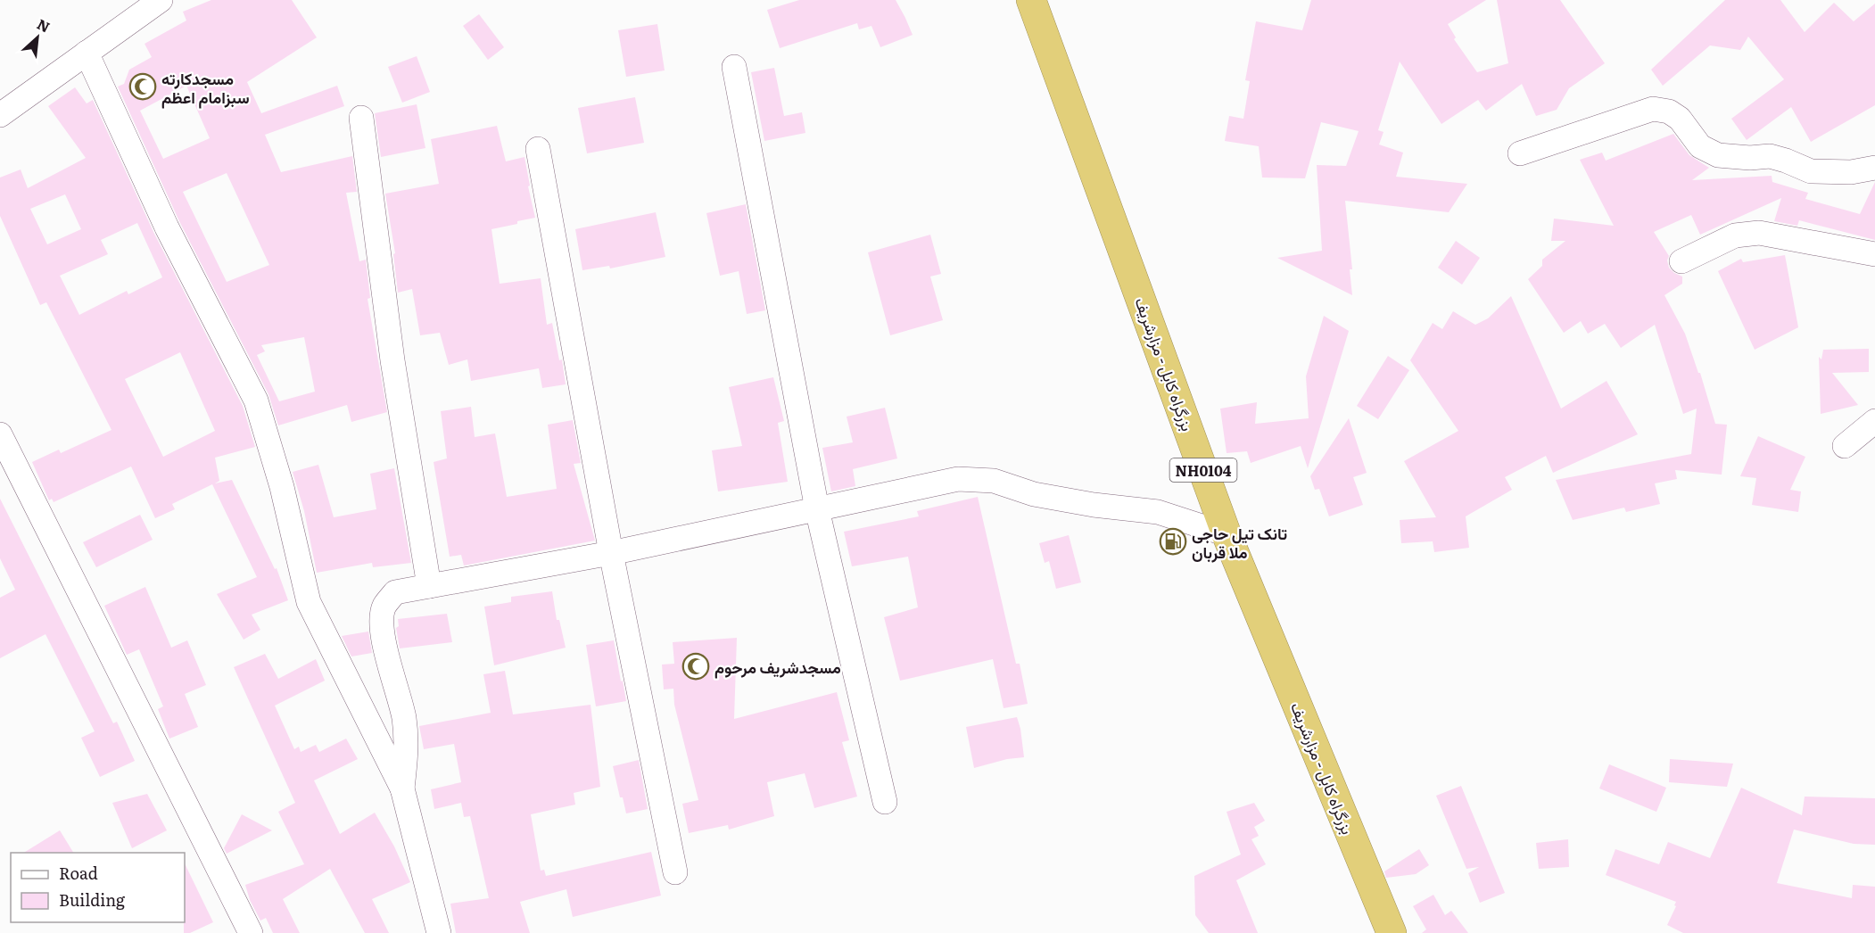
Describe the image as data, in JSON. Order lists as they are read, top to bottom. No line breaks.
{"streets":{"highway":["بزرگراه کابل - مزارشریف","NH0104"]},"places":{"mosque":["مسجدکارته سبزامام اعظم","مسجدشریف مرحوم"],"fuel station":["تانک تیل حاجی ملا قربان"]},"legend":["Road","Building"],"north":"top right"}
